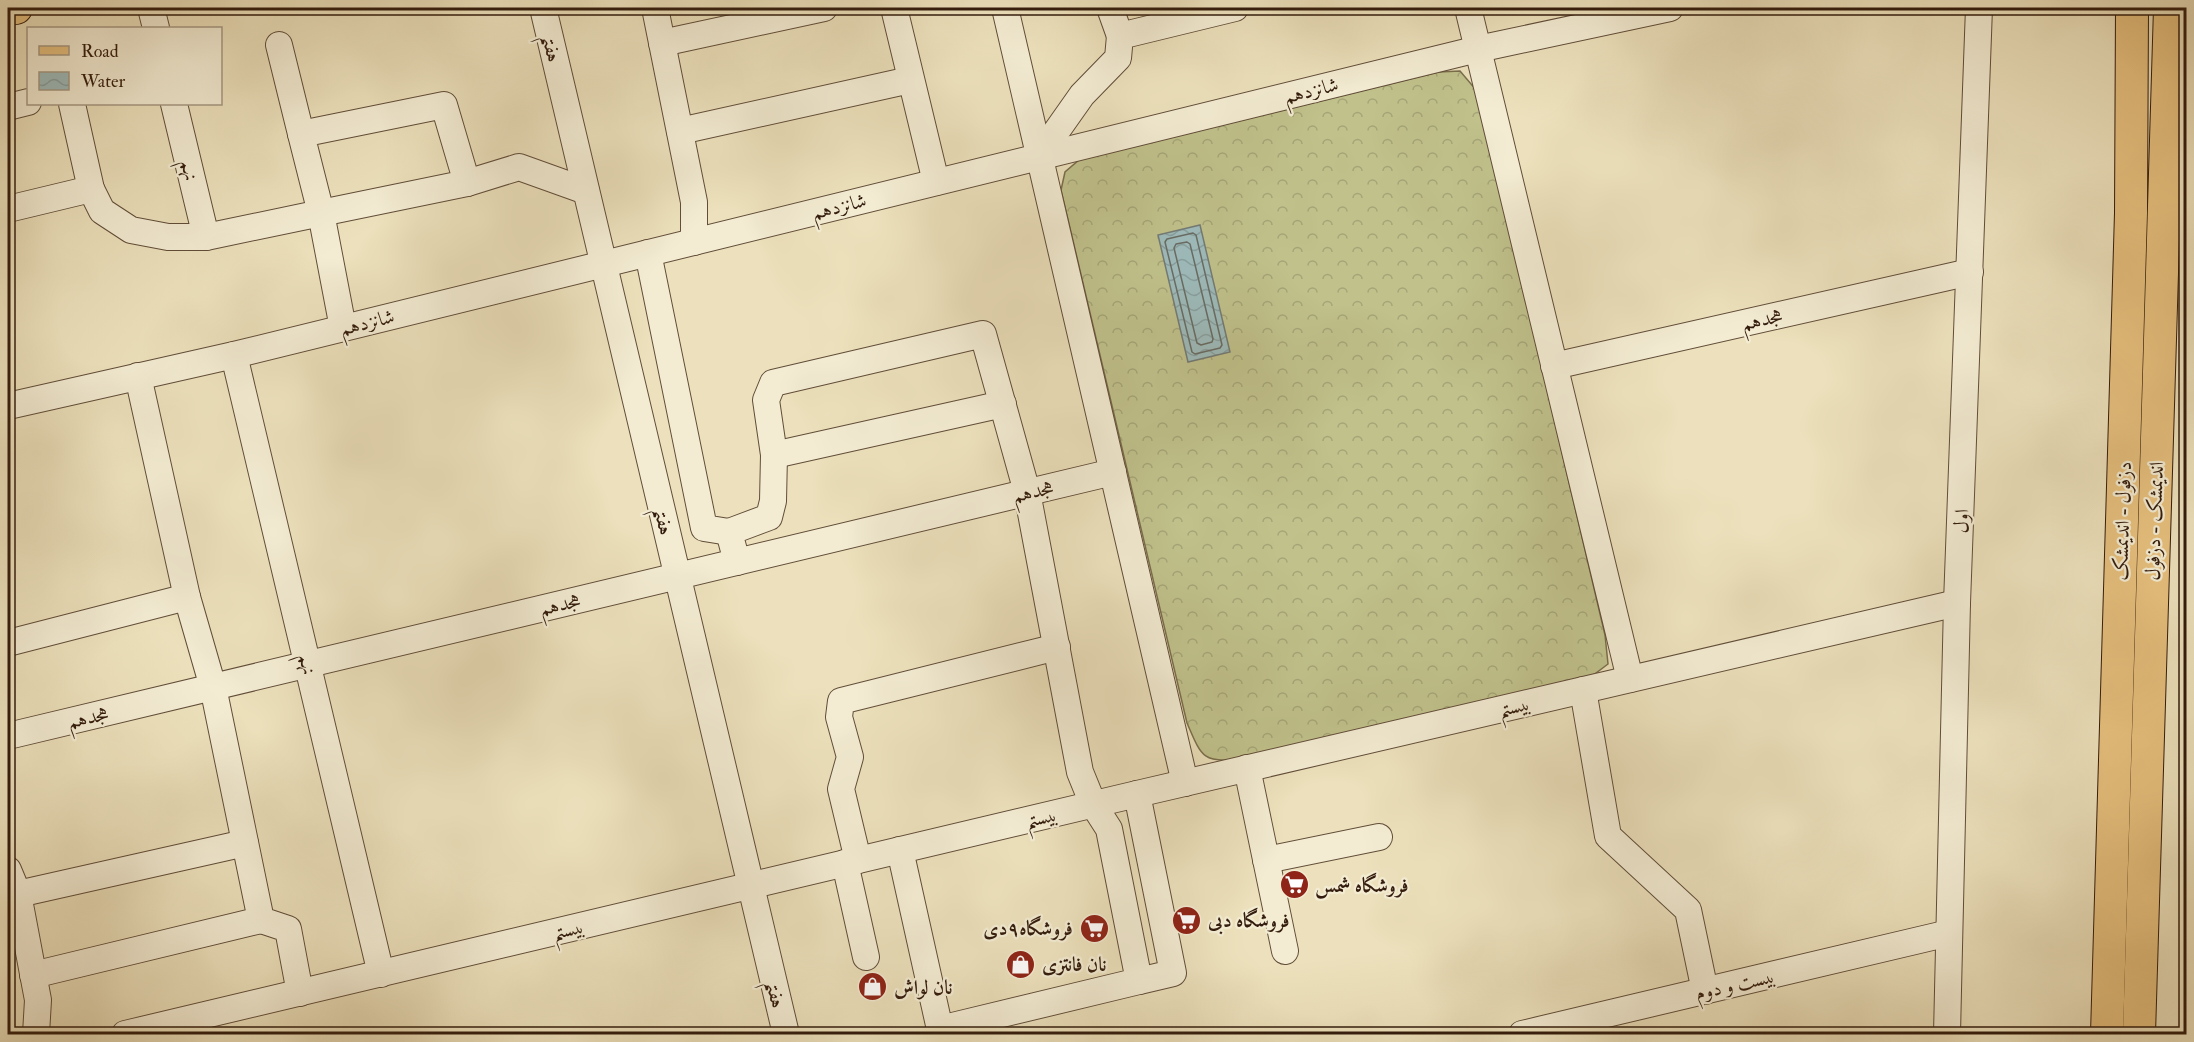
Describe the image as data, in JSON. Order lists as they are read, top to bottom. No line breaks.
{"streets":{"main road":["دزفول - اندیمشک","اندیمشک - دزفول"],"street":["هفتم","شانزدهم","نهم","هجدهم","اول","بیستم","بیست و دوم"]},"crossings":[["هفتم","شانزدهم"],["هفتم","هجدهم"],["هفتم","بیستم"],["شانزدهم","نهم"],["نهم","هجدهم"],["نهم","بیستم"],["هجدهم","اول"],["اول","بیستم"],["اول","بیست و دوم"]],"places":{"supermarket":["فروشگاه شمس","فروشگاه دبی","فروشگاه۹دی"],"shop":["نان فانتزی","نان لواش"]},"legend":["Road","Water"]}
